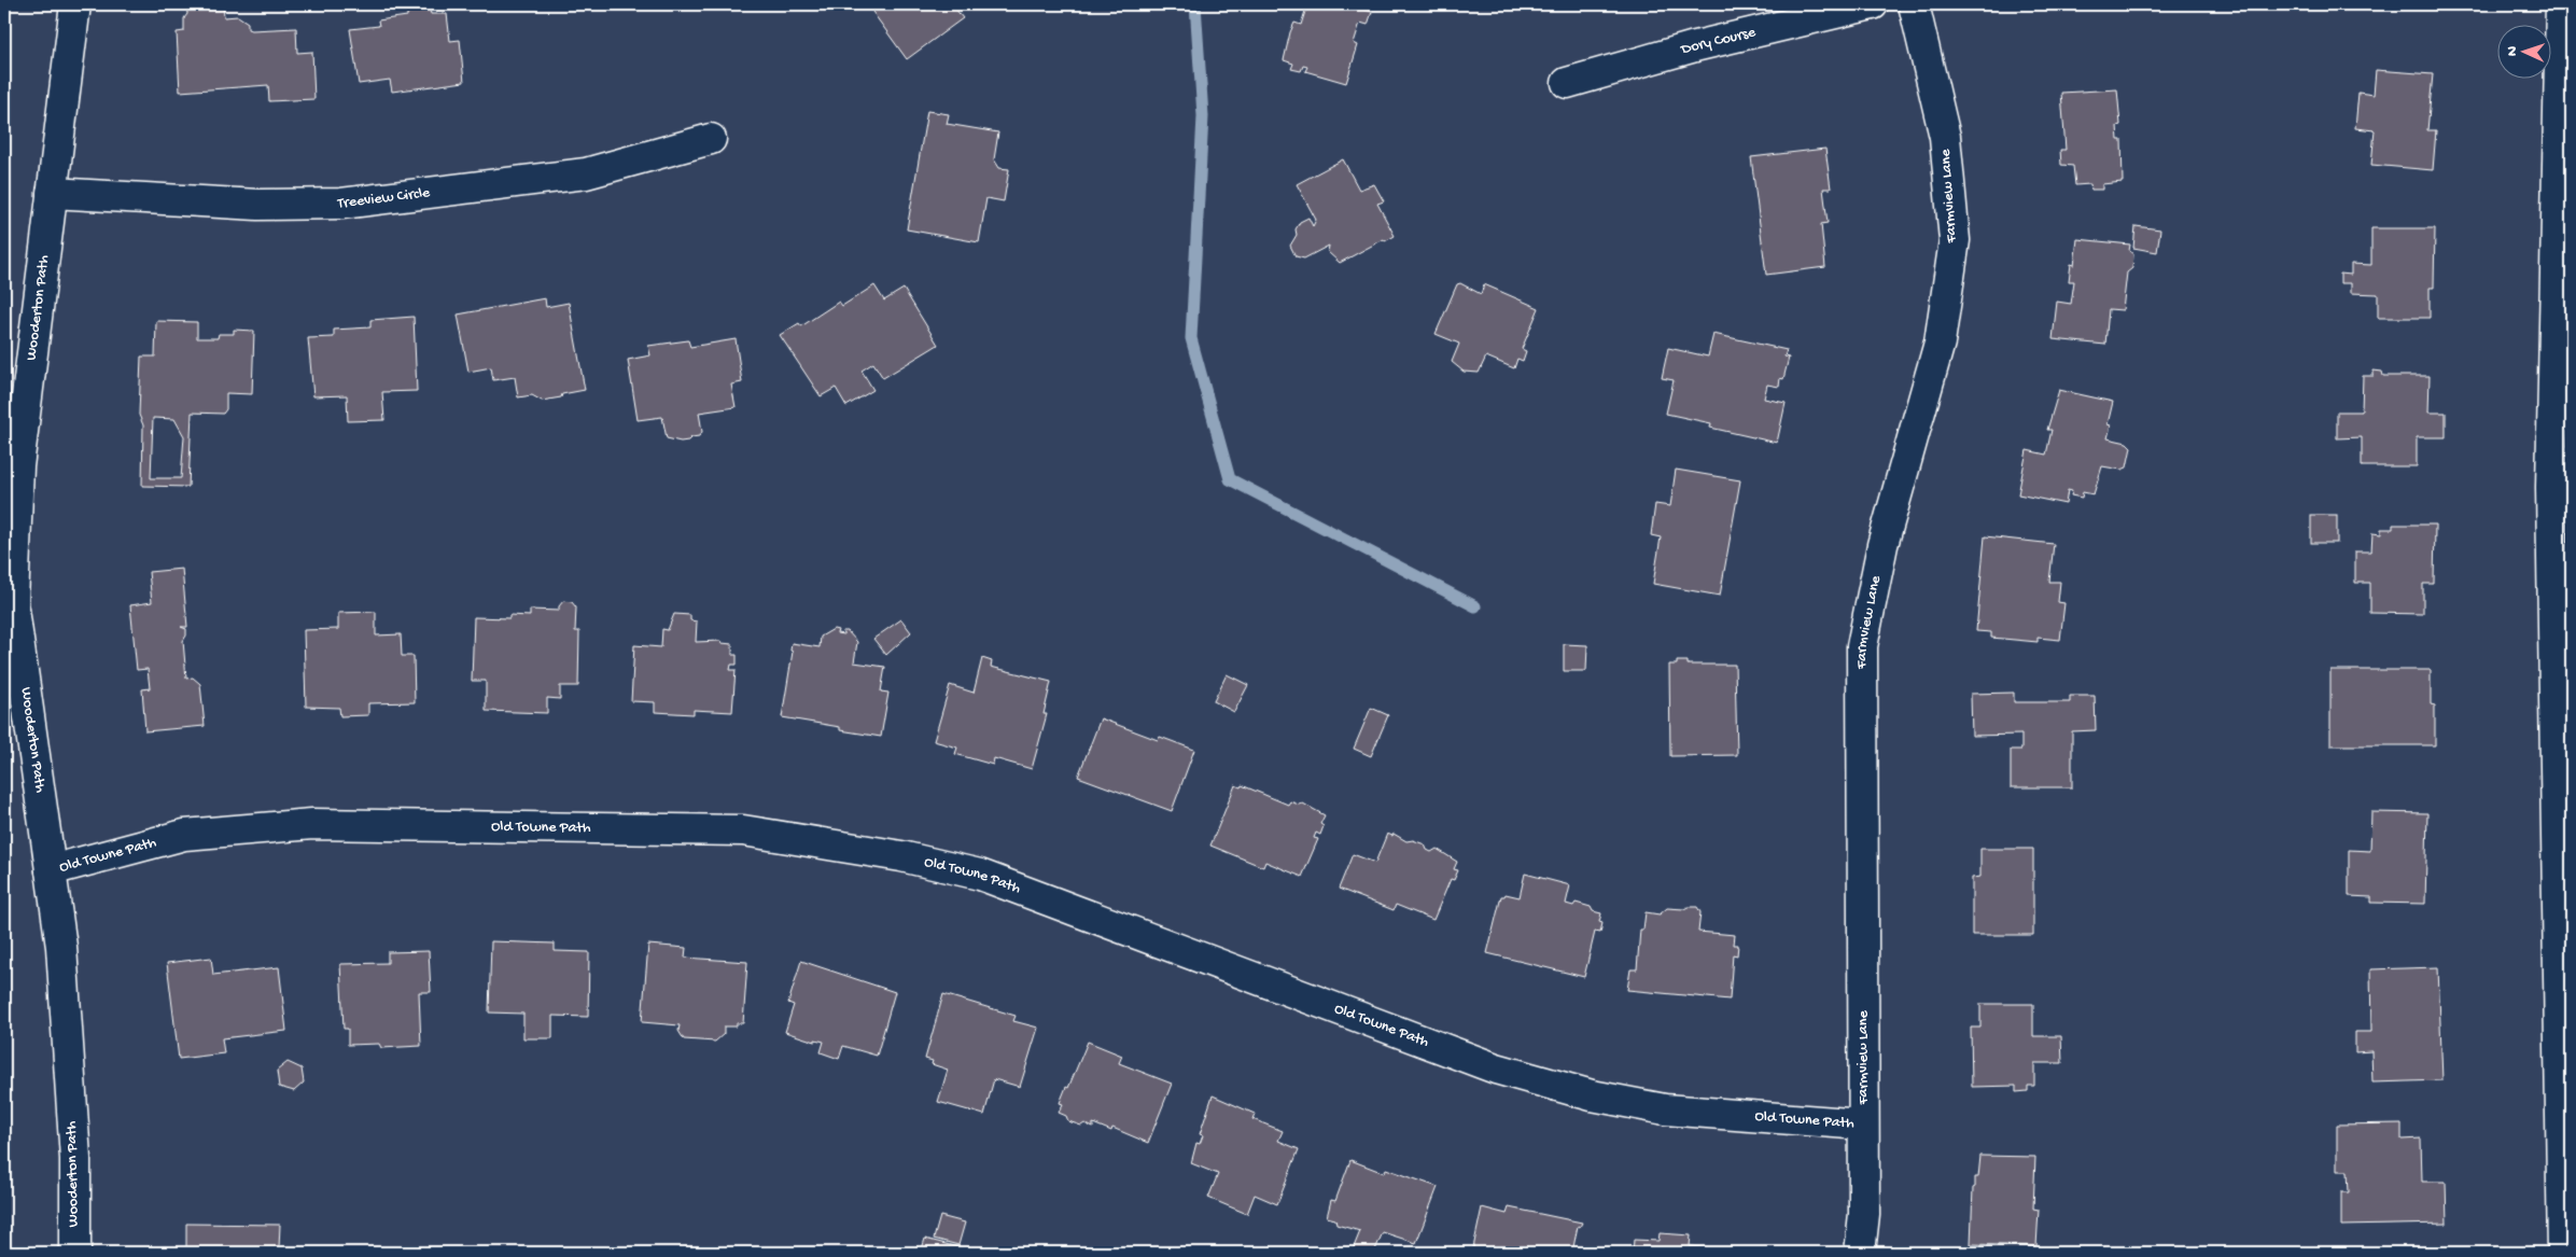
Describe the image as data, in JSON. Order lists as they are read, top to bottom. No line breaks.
{"streets":{"street":["Dory Course","Farmview Lane","Treeview Circle","Wooderton Path","Old Towne Path"]},"crossings":[["Farmview Lane","Old Towne Path"],["Treeview Circle","Wooderton Path"],["Wooderton Path","Old Towne Path"]],"north":"left"}
